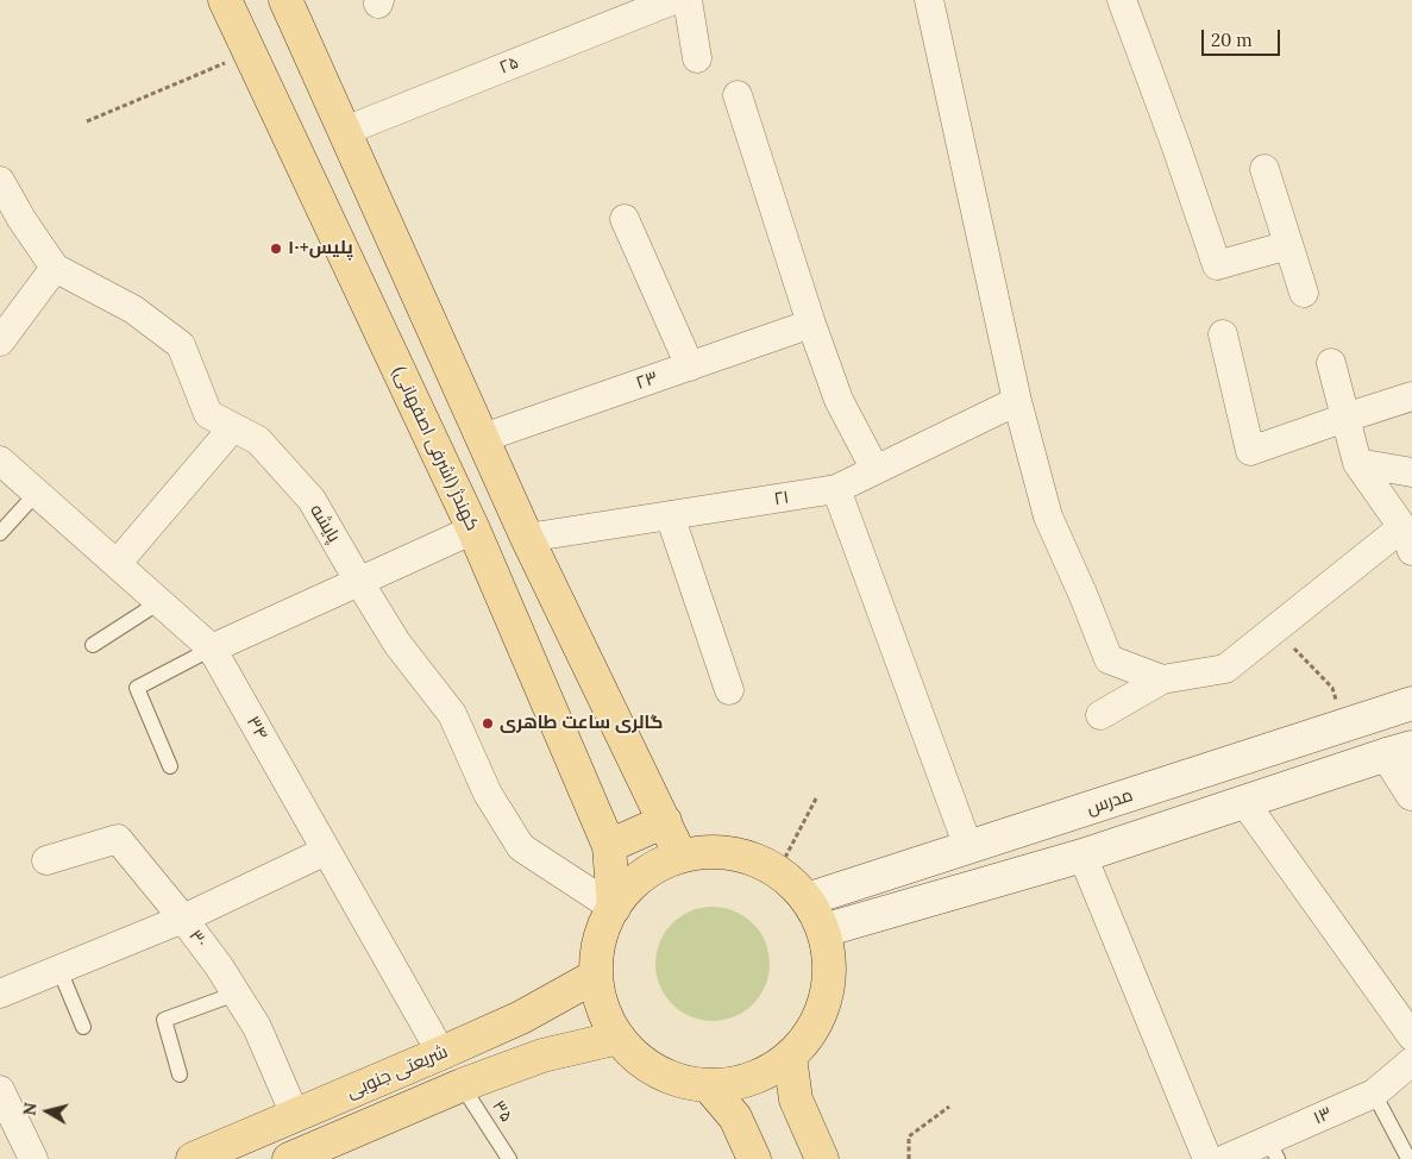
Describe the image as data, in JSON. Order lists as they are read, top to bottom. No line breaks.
{"streets":{"main road":["کهندژ (اشرفی اصفهانی)","مدرس","شریعتی جنوبی"],"street":["۲۵","۲۳","۲۱","پایشه","۳۴","۳۰","۱۳"],"lane":["۳۵"]},"crossings":[["کهندژ (اشرفی اصفهانی)","پایشه"],["۳۴","شریعتی جنوبی"],["۳۰","شریعتی جنوبی"]],"places":["پلیس+۱۰","گالری ساعت طاهری"],"scale_bar":"20 m","north":"left"}
